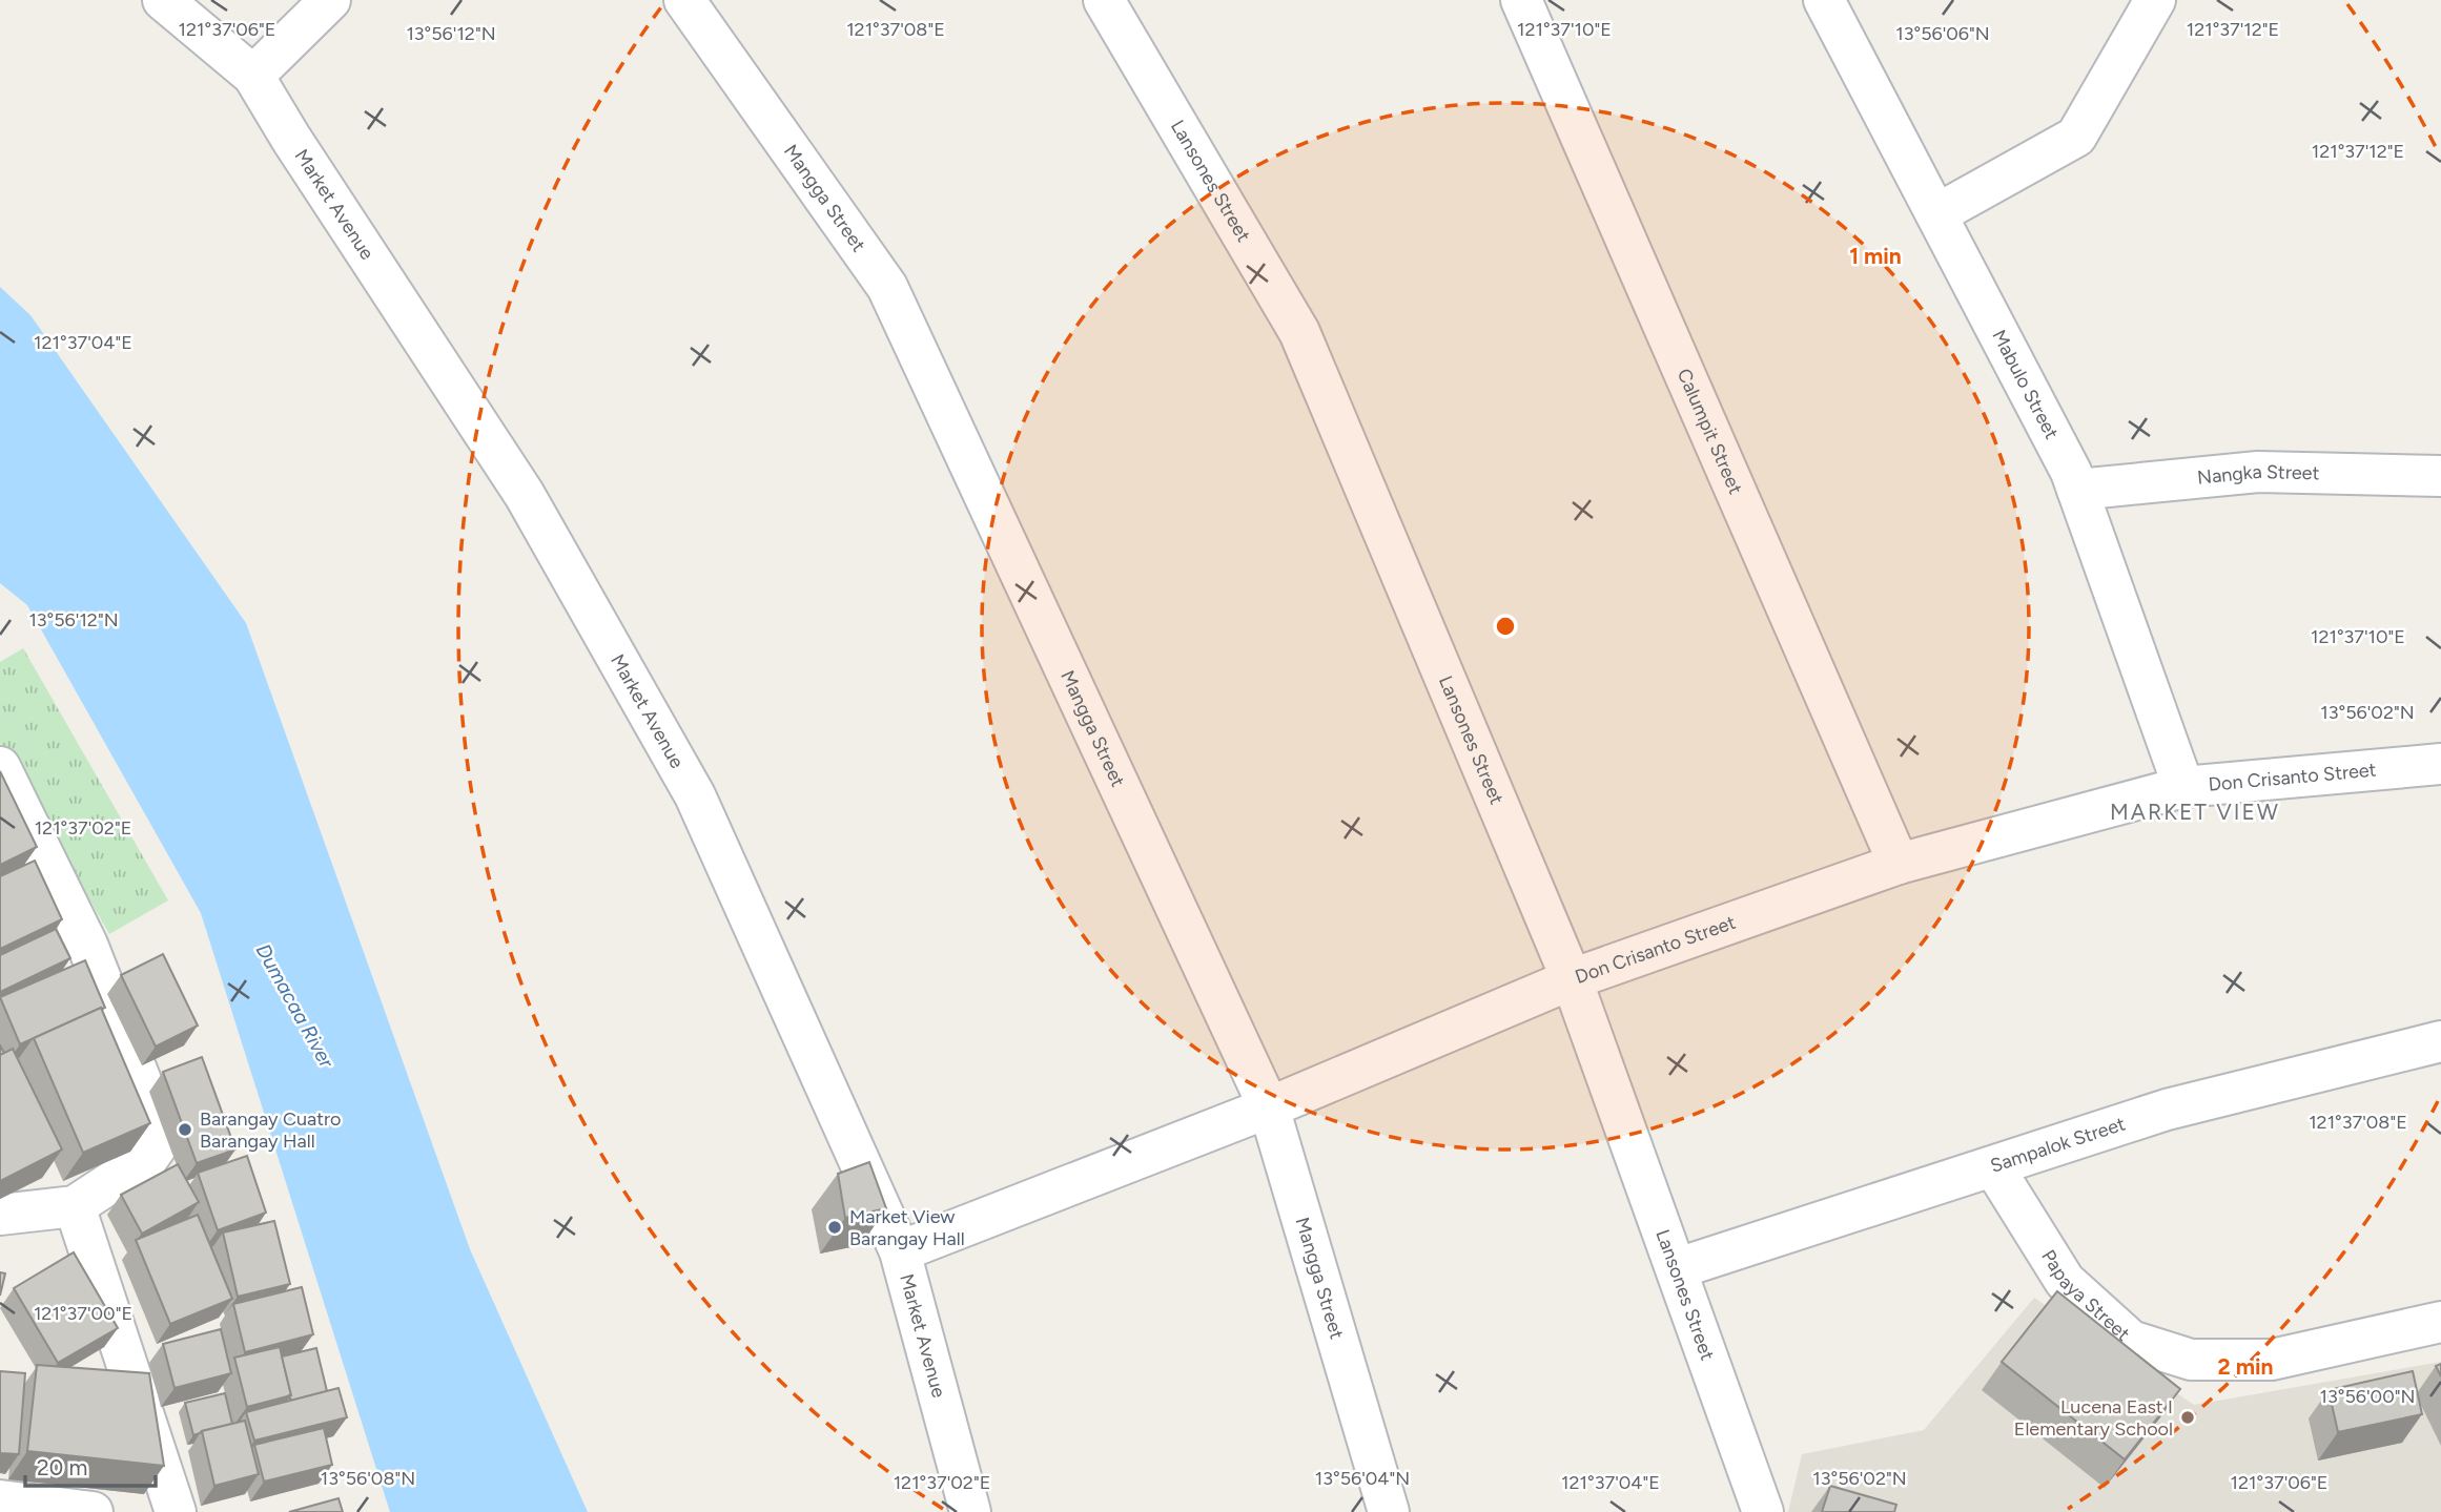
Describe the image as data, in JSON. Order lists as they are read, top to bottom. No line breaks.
{"streets":{"street":["Lansones Street","Mangga Street","Market Avenue","Mabulo Street","Calumpit Street","Nangka Street","Don Crisanto Street","Sampalok Street","Papaya Street"]},"crossings":[["Lansones Street","Don Crisanto Street"],["Lansones Street","Sampalok Street"],["Mangga Street","Don Crisanto Street"],["Market Avenue","Don Crisanto Street"],["Mabulo Street","Nangka Street"],["Mabulo Street","Don Crisanto Street"],["Calumpit Street","Don Crisanto Street"],["Sampalok Street","Papaya Street"]],"districts":["MARKET VIEW"],"water":["Dumacaa River"],"places":["Barangay Cuatro Barangay Hall","Market View Barangay Hall","Lucena East I Elementary School"],"scale_bar":"20 m","coordinates":["121°37'12\"E","121°37'10\"E","121°37'06\"E","121°37'08\"E","13°56'06\"N","13°56'12\"N","121°37'04\"E","13°56'02\"N","121°37'02\"E","121°37'00\"E","13°56'00\"N","13°56'08\"N","13°56'04\"N"],"rings":["1 min","2 min"]}
